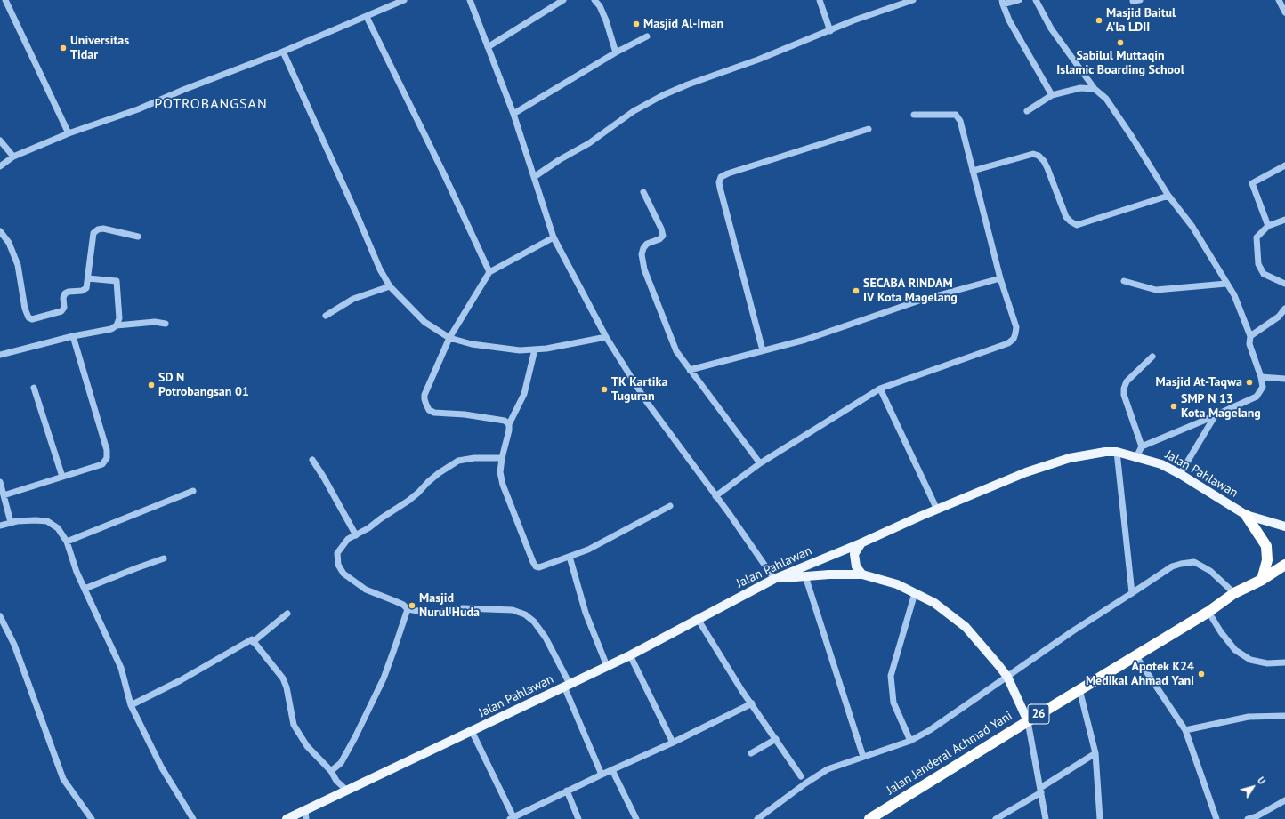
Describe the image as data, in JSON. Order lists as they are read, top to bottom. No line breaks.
{"streets":{"highway":["26","Jalan Jenderal Achmad Yani"],"main road":["Jalan Pahlawan"]},"crossings":[["26","Jalan Jenderal Achmad Yani"]],"districts":["POTROBANGSAN"],"places":["Masjid Baitul A'la LDII","Masjid Al-Iman","Sabilul Muttaqin Islamic Boarding School","Universitas Tidar","SECABA RINDAM IV Kota Magelang","Masjid At-Taqwa","SD N Potrobangsan 01","TK Kartika Tuguran","SMP N 13 Kota Magelang","Masjid Nurul Huda","Apotek K24 Medikal Ahmad Yani"],"north":"top right"}
